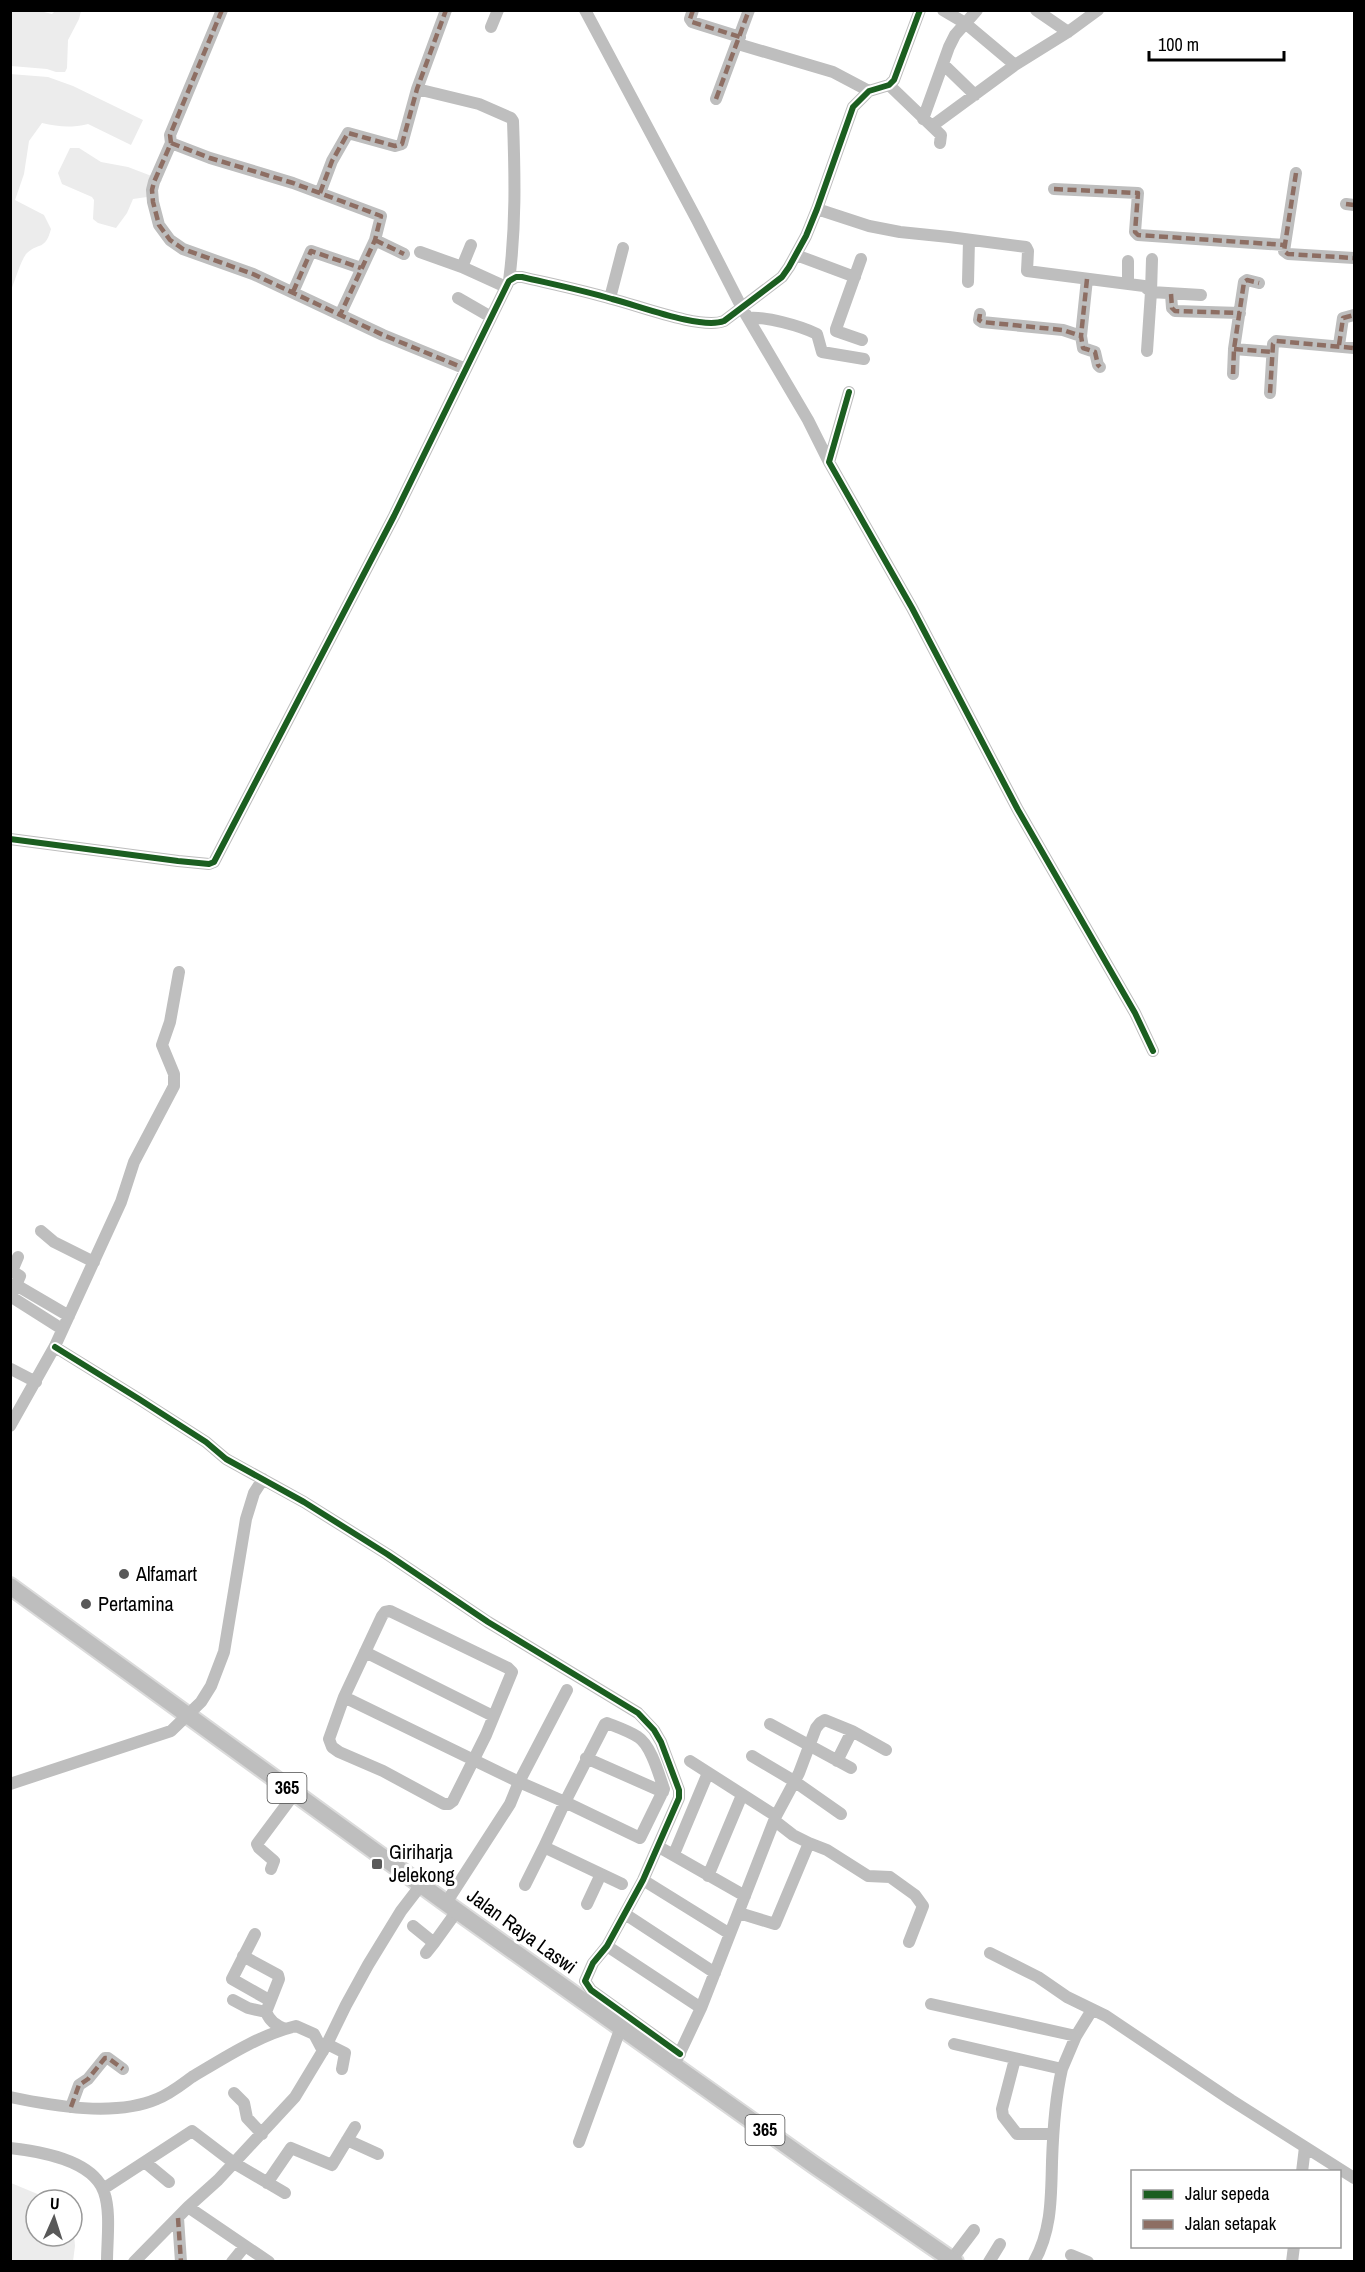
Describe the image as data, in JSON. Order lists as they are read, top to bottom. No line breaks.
{"streets":{"main road":["365","Jalan Raya Laswi"]},"places":{"other":["Alfamart","Pertamina"],"transit":["Giriharja Jelekong"]},"legend":["Jalur sepeda","Jalan setapak"],"scale_bar":"100 m","north":"top"}
